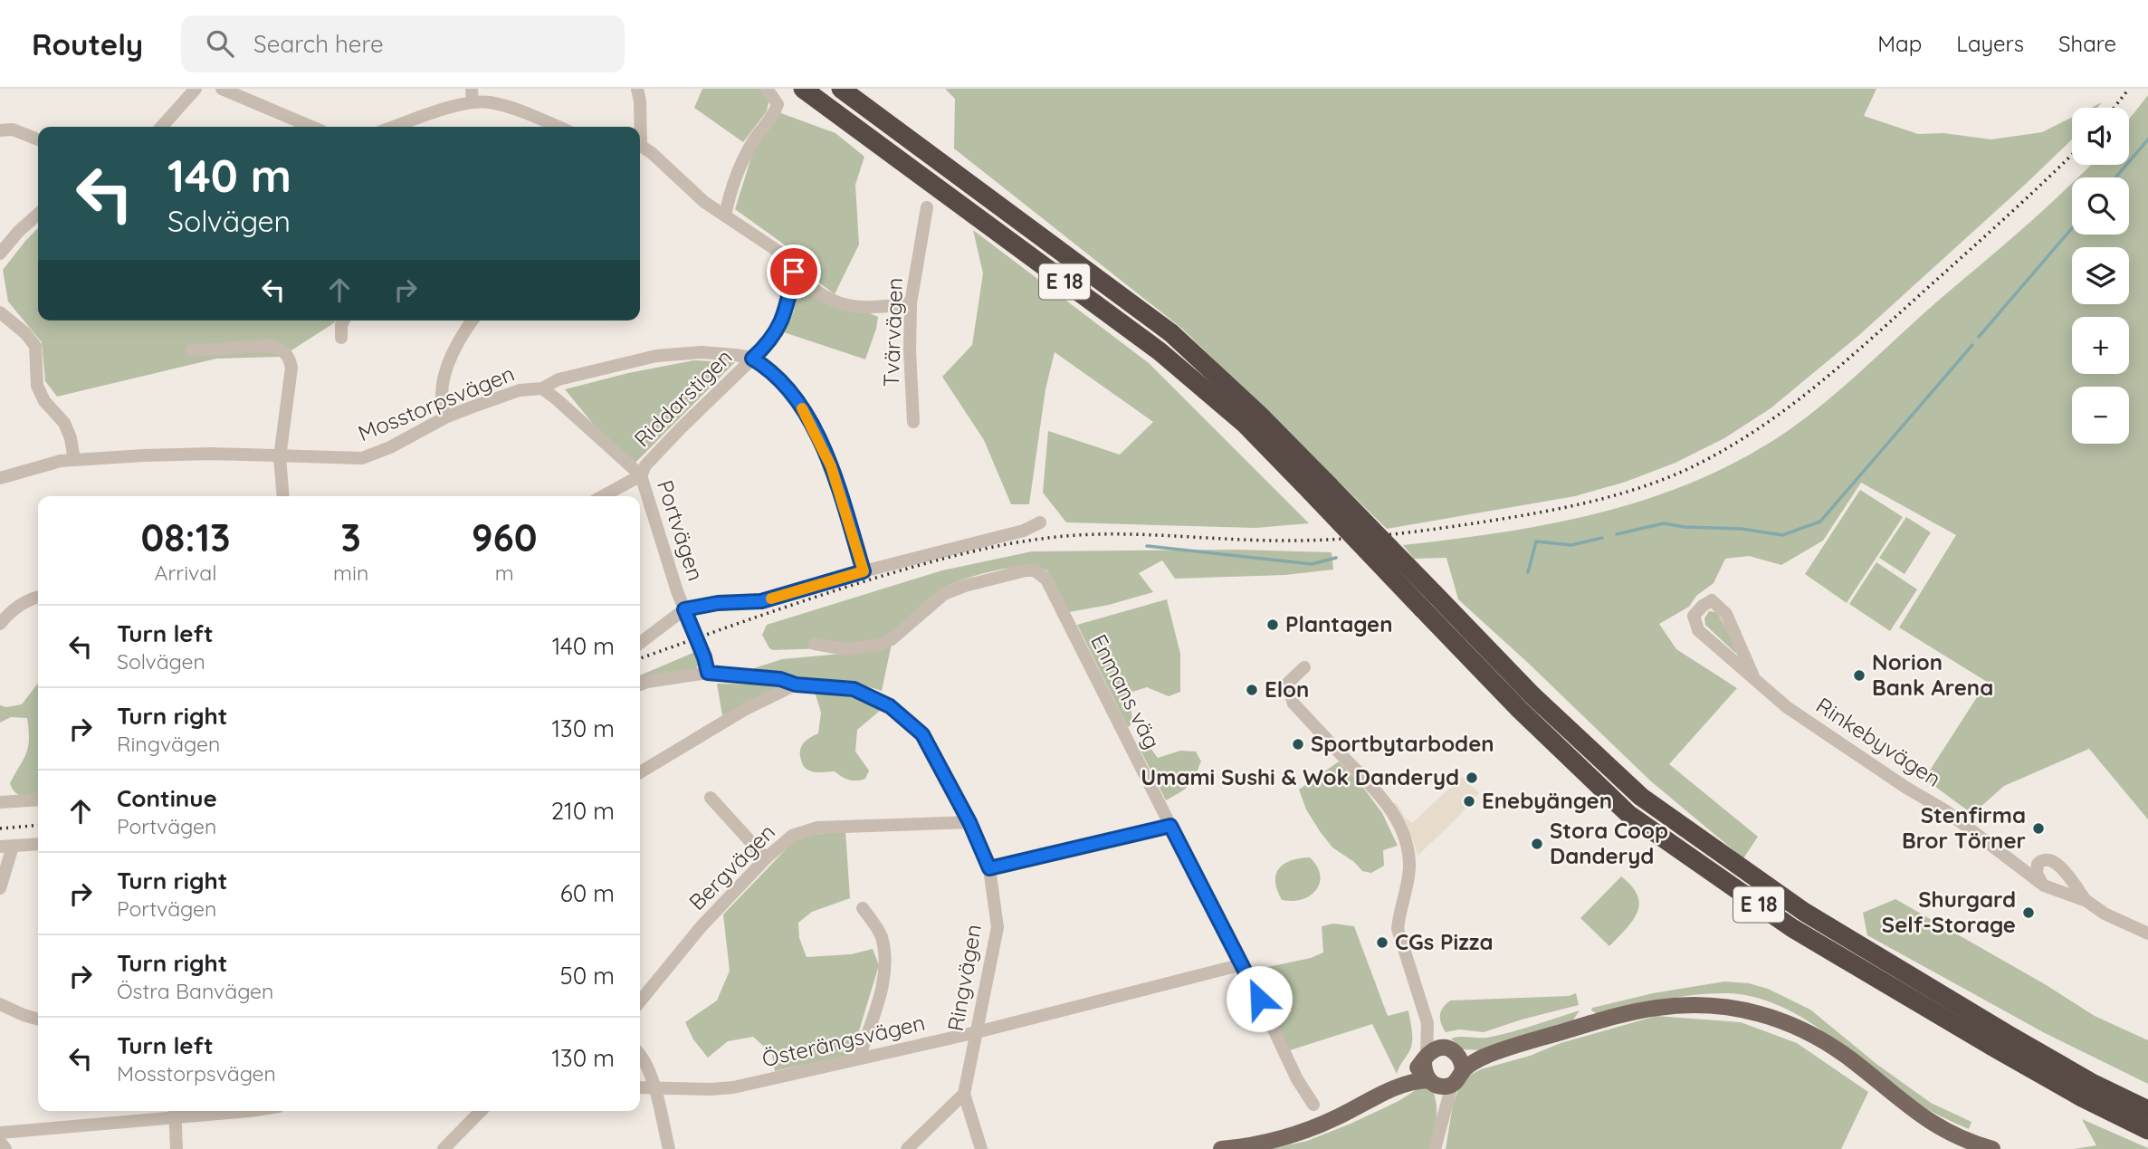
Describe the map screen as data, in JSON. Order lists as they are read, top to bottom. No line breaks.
{"streets":{"highway":["E 18"],"street":["Tvärvägen","Riddarstigen","Mosstorpsvägen","Portvägen","Enmans väg","Rinkebyvägen","Bergvägen","Ringvägen","Österängsvägen"]},"crossings":[["Riddarstigen","Mosstorpsvägen"],["Riddarstigen","Portvägen"],["Mosstorpsvägen","Portvägen"],["Enmans väg","Österängsvägen"],["Bergvägen","Ringvägen"],["Ringvägen","Österängsvägen"]],"places":["Plantagen","Norion Bank Arena","Elon","Sportbytarboden","Umami Sushi & Wok Danderyd","Enebyängen","Stenfirma Bror Törner","Stora Coop Danderyd","Shurgard Self-Storage","CGs Pizza"],"page":{"header":"Routely","search":"Search here","nav":["Map","Layers","Share"],"map_buttons":["+","−"],"turn":["140 m","Solvägen"],"eta":["08:13","Arrival","3","min","960","m"],"list":[{"name":"Turn left","note":"Solvägen","value":"140 m"},{"name":"Turn right","note":"Ringvägen","value":"130 m"},{"name":"Continue","note":"Portvägen","value":"210 m"},{"name":"Turn right","note":"Portvägen","value":"60 m"},{"name":"Turn right","note":"Östra Banvägen","value":"50 m"},{"name":"Turn left","note":"Mosstorpsvägen","value":"130 m"}]}}
